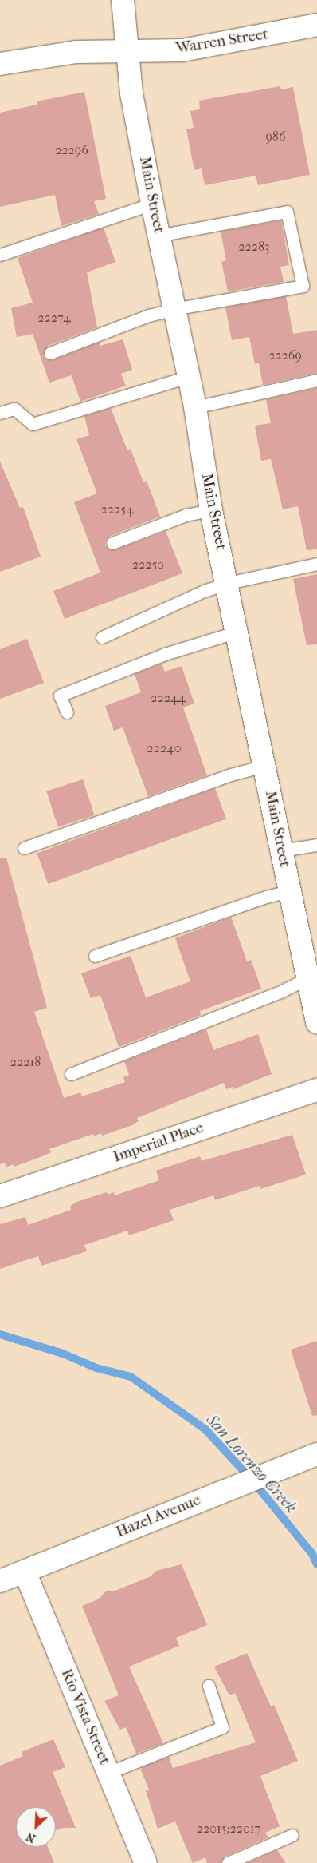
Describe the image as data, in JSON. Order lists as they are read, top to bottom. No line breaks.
{"streets":{"street":["Warren Street","Main Street","Imperial Place","Hazel Avenue","Rio Vista Street"]},"crossings":[["Warren Street","Main Street"],["Hazel Avenue","Rio Vista Street"]],"water":["San Lorenzo Creek"],"house_numbers":["986","22296","22283","22274","22269","22254","22250","22244","22240","22218","22015;22017"],"north":"bottom left"}
